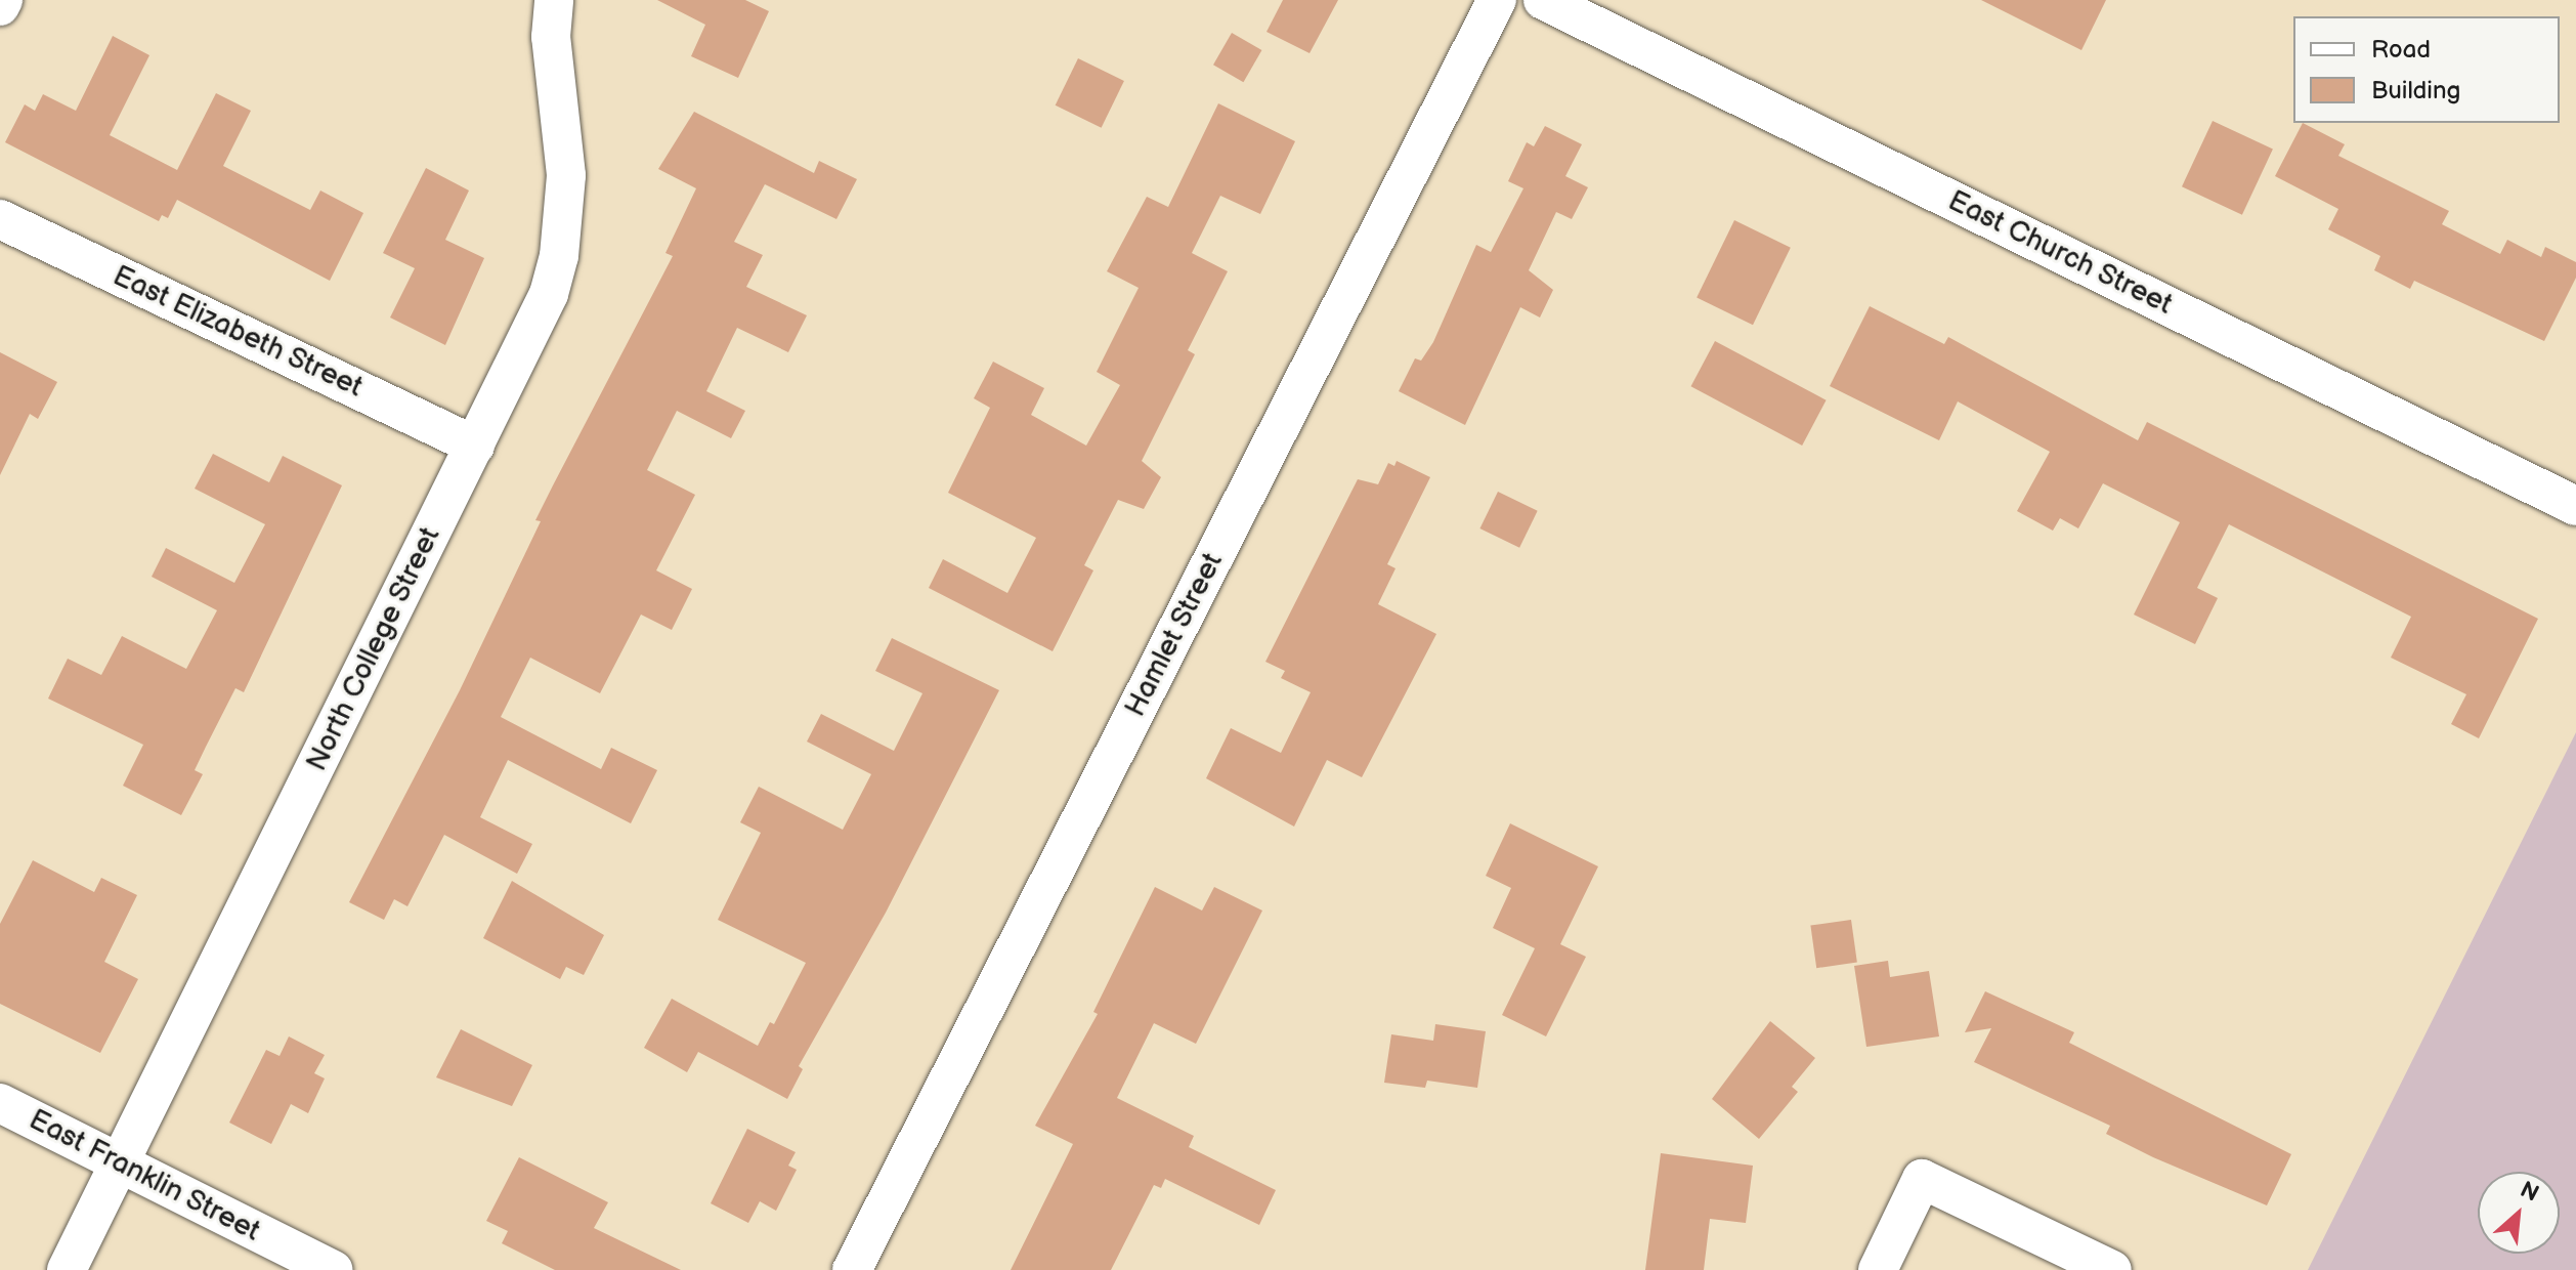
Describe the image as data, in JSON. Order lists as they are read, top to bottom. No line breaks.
{"streets":{"street":["East Church Street","East Elizabeth Street","Hamlet Street","North College Street","East Franklin Street"]},"crossings":[["East Elizabeth Street","North College Street"],["North College Street","East Franklin Street"]],"legend":["Road","Building"],"north":"top right"}
